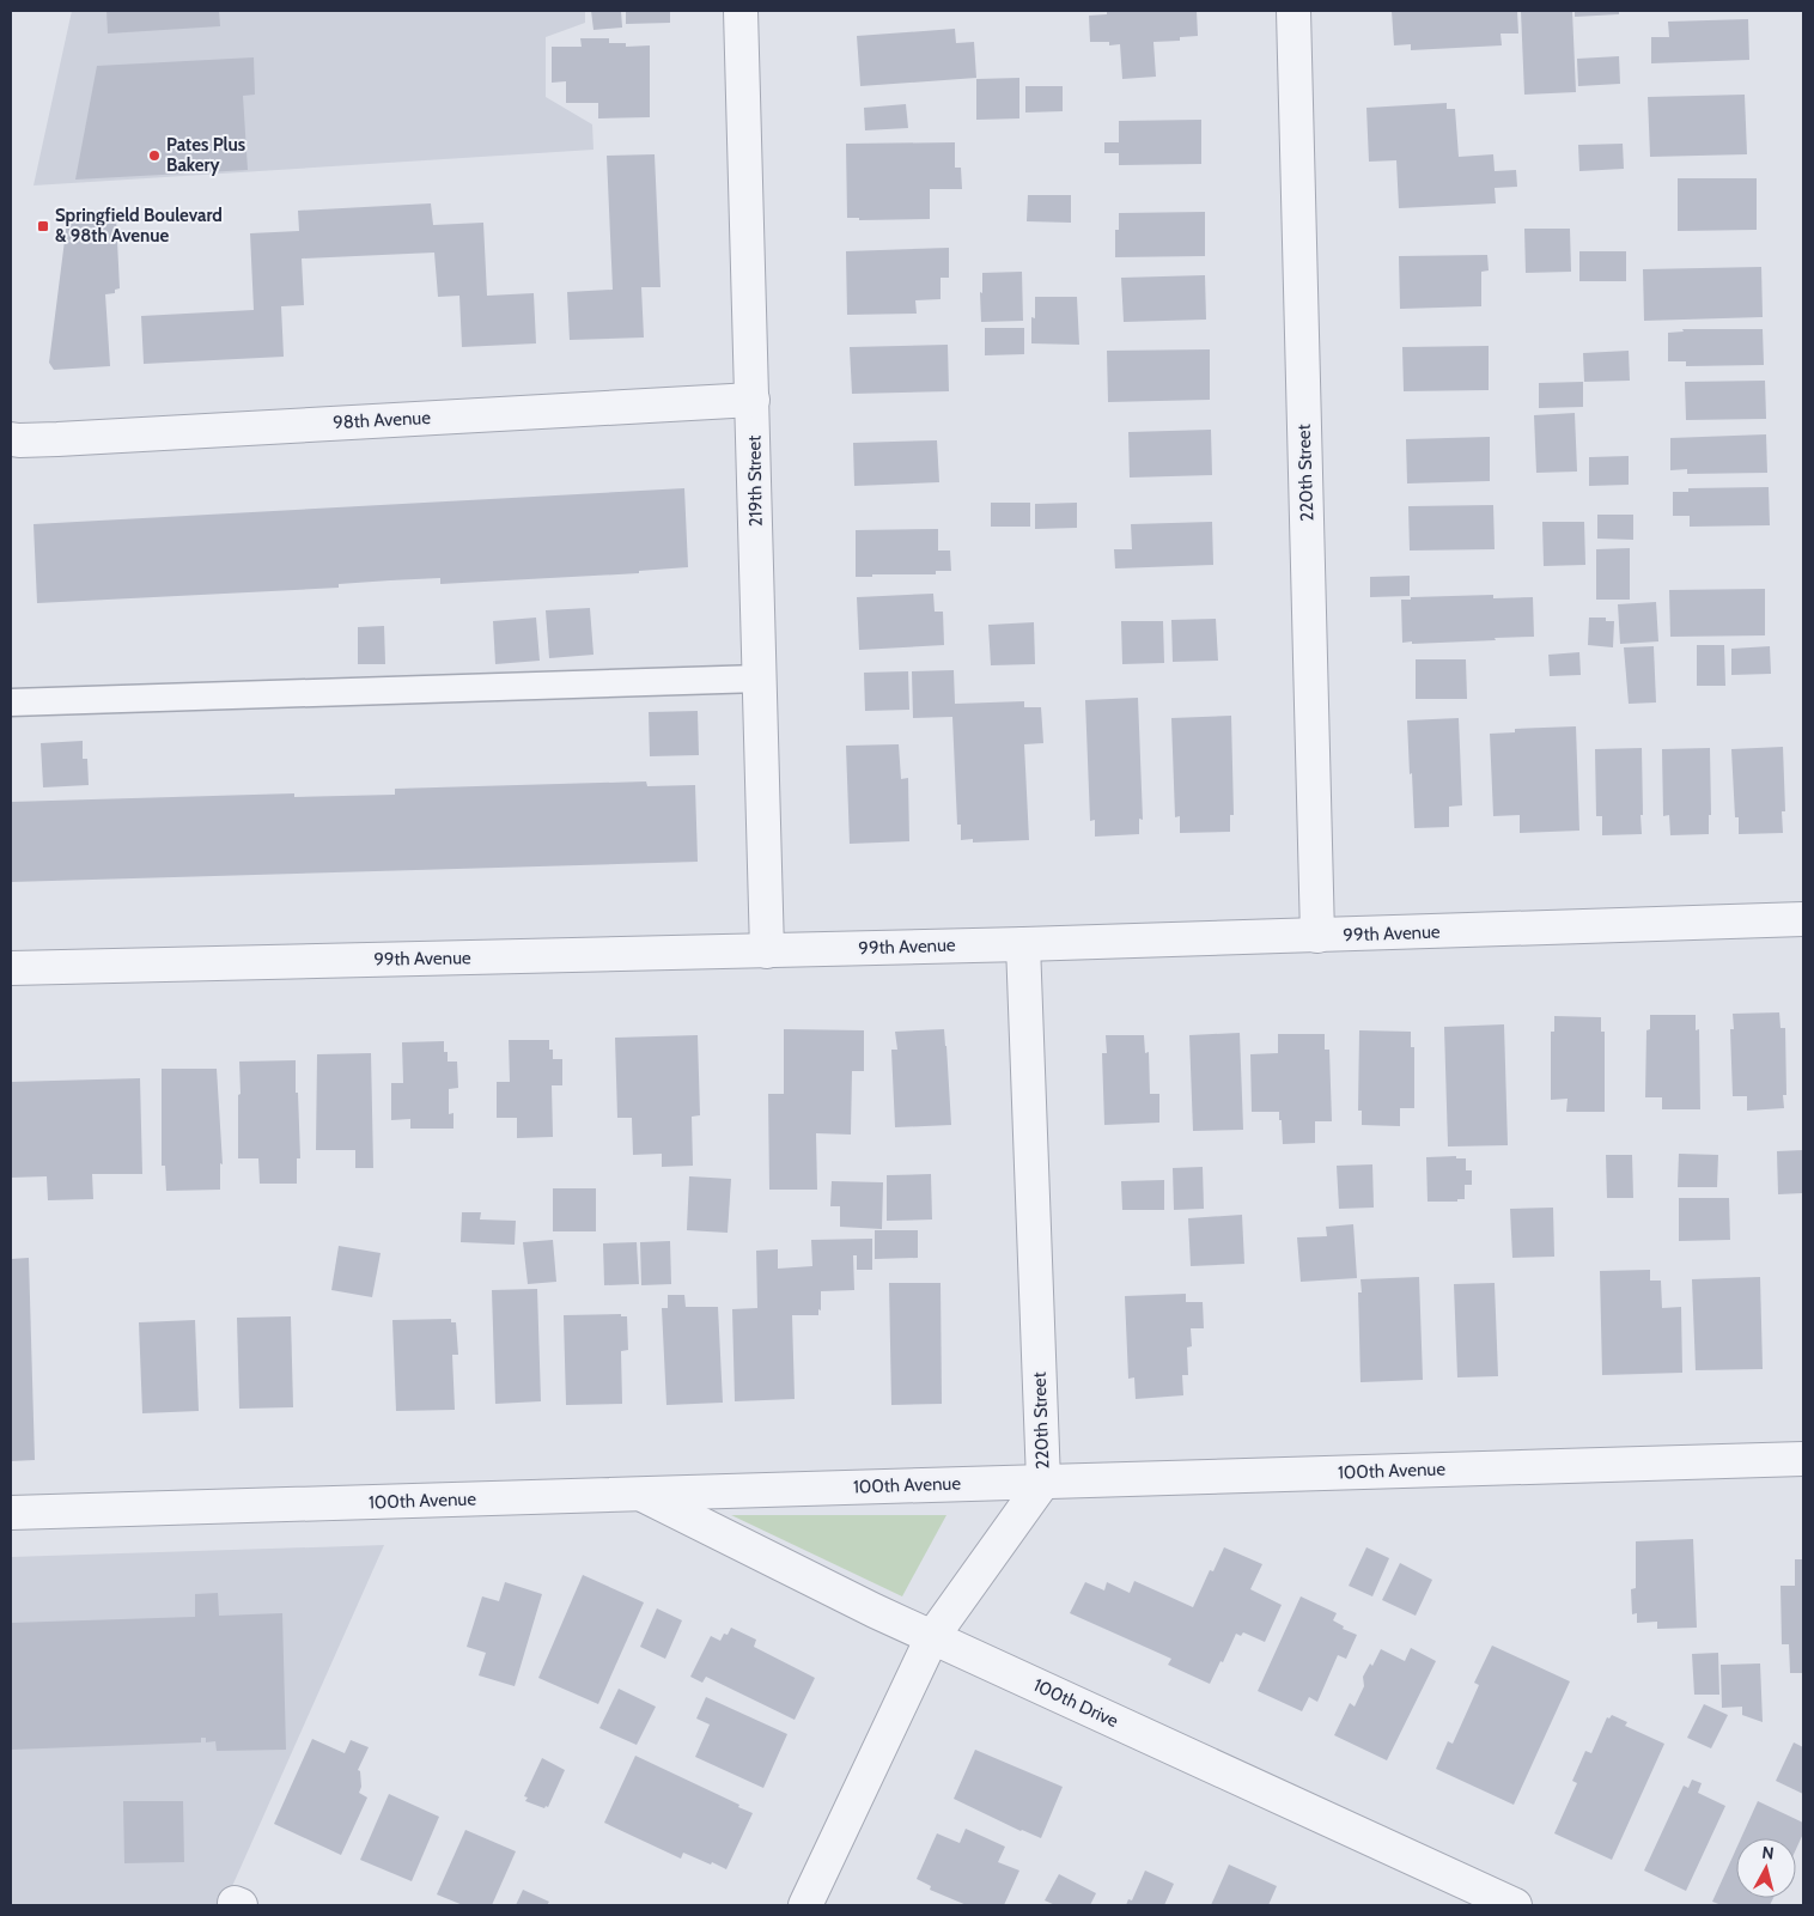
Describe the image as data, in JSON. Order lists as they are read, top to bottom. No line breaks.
{"streets":{"street":["98th Avenue","220th Street","219th Street","99th Avenue","100th Avenue","100th Drive"]},"crossings":[["98th Avenue","219th Street"],["220th Street","99th Avenue"],["220th Street","100th Avenue"],["220th Street","100th Drive"],["219th Street","99th Avenue"],["100th Avenue","100th Drive"]],"places":{"other":["Pates Plus Bakery"],"transit":["Springfield Boulevard & 98th Avenue"]},"north":"top"}
